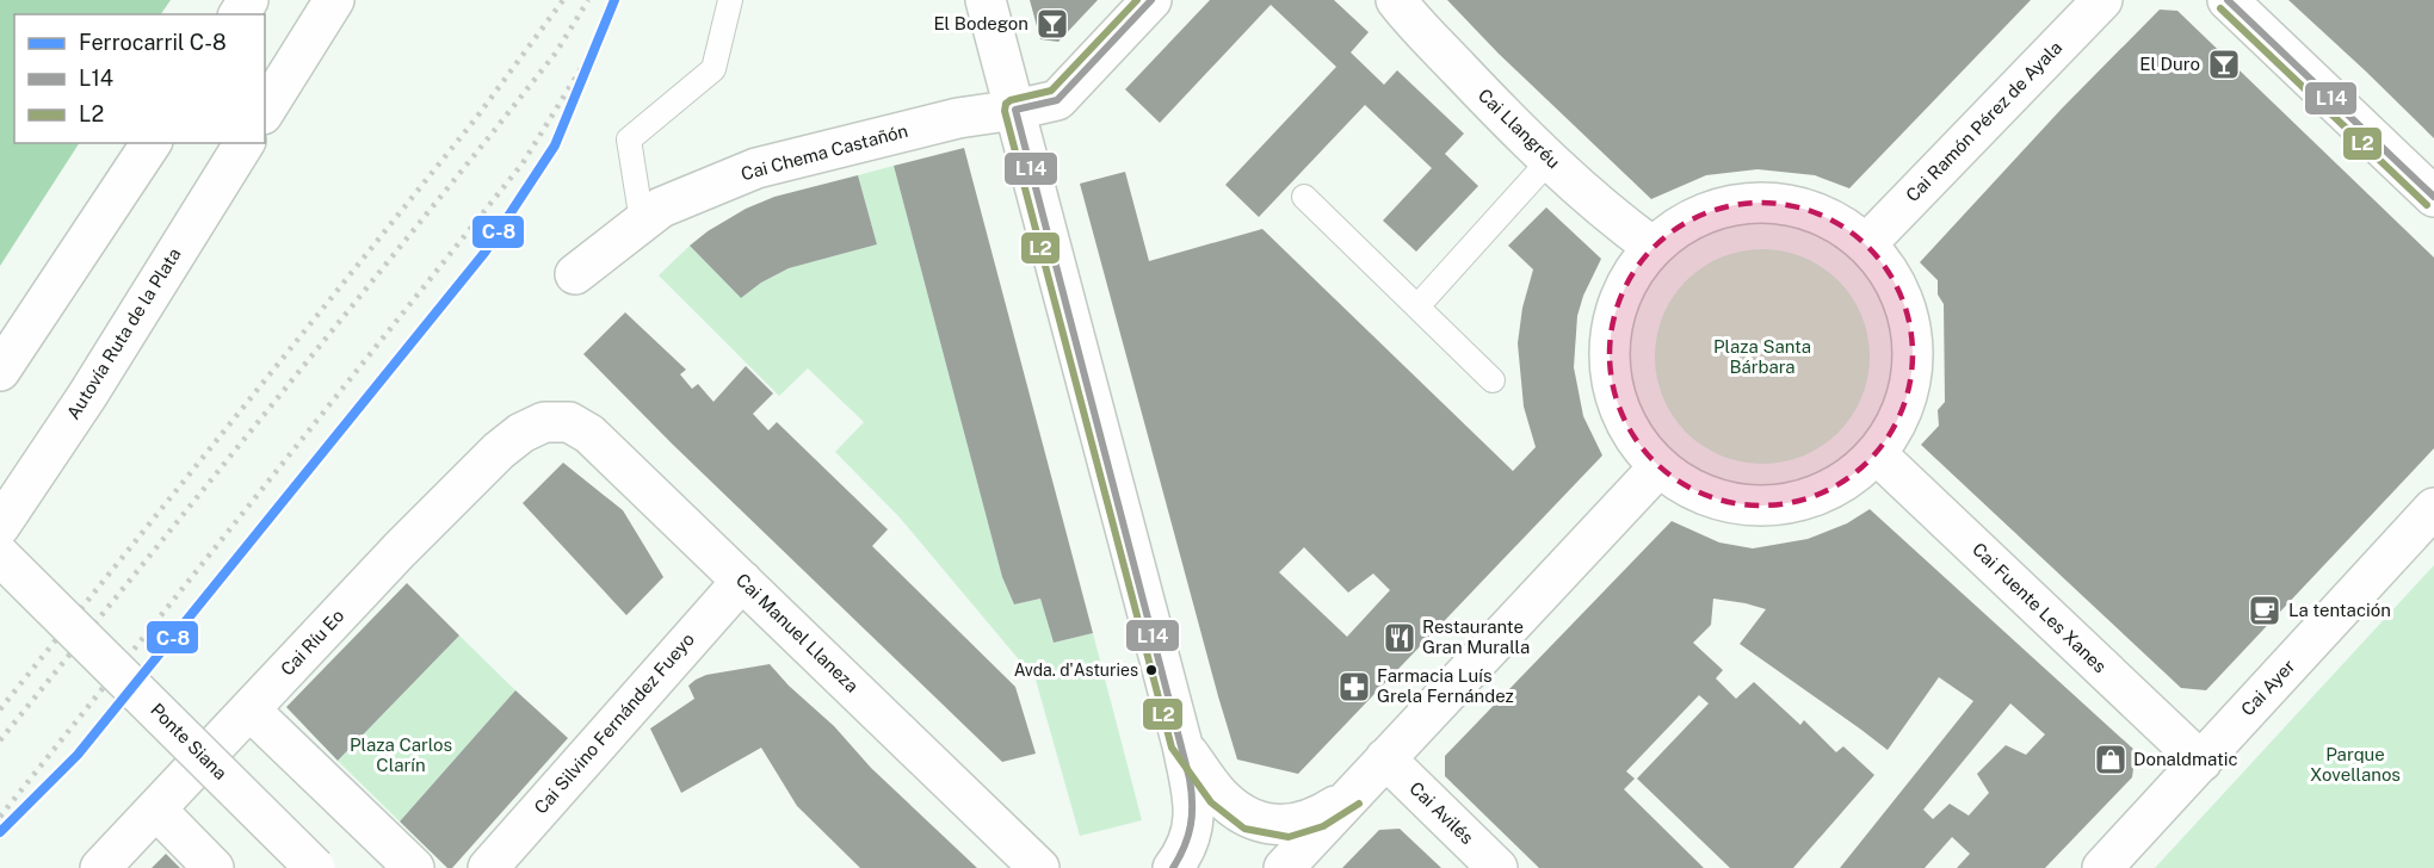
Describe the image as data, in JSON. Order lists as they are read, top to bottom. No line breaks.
{"streets":{"main road":["Cai Ramón Pérez de Ayala","Cai Llangréu","Cai Chema Castañón","Autovía Ruta de la Plata","Cai Fuente Les Xanes","Cai Manuel Llaneza","Cai Ríu Eo","Cai Ayer","Cai Silvino Fernández Fueyo","Ponte Siana","Cai Avilés"]},"crossings":[["Cai Fuente Les Xanes","Cai Ayer"],["Cai Manuel Llaneza","Cai Ríu Eo"],["Cai Manuel Llaneza","Cai Silvino Fernández Fueyo"]],"parks":["Plaza Santa Bárbara","Plaza Carlos Clarín","Parque Xovellanos"],"places":{"bar":["El Bodegon","El Duro"],"cafe":["La tentación"],"restaurant":["Restaurante Gran Muralla"],"other":["Avda. d'Asturies"],"pharmacy":["Farmacia Luís Grela Fernández"],"shop":["Donaldmatic"]},"lines":["rail line C-8","transit line L14","transit line L2"],"legend":["Ferrocarril C-8","L14","L2"]}
